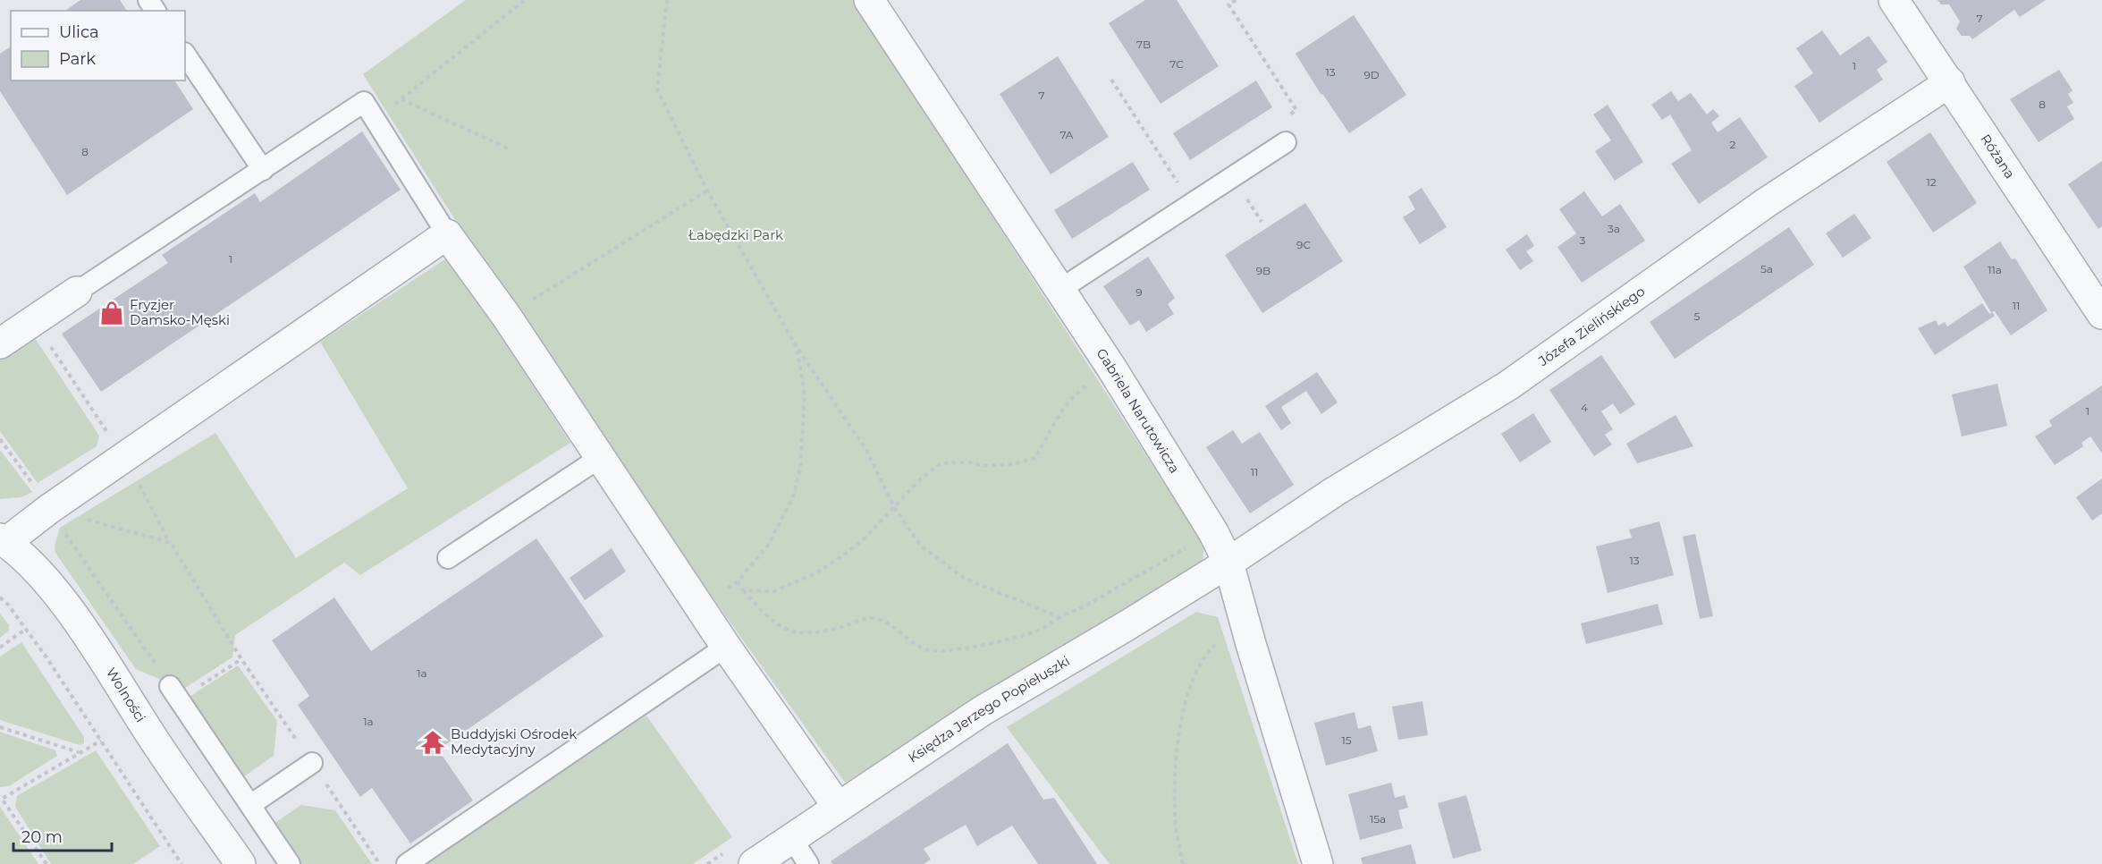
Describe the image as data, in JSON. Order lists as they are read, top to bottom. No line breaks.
{"streets":{"street":["Różana","Józefa Zielińskiego","Gabriela Narutowicza","Wolności","Księdza Jerzego Popiełuszki"]},"crossings":[["Różana","Józefa Zielińskiego"],["Józefa Zielińskiego","Gabriela Narutowicza"],["Józefa Zielińskiego","Księdza Jerzego Popiełuszki"],["Gabriela Narutowicza","Księdza Jerzego Popiełuszki"]],"parks":["Łabędzki Park"],"places":{"shop":["Fryzjer Damsko-Męski"],"temple":["Buddyjski Ośrodek Medytacyjny"]},"house_numbers":["7","7B","7C","1","13","9D","7","8","7A","2","8","12","3a","3","9C","1","5a","11a","9B","9","11","5","4","1","11","13","1a","1a","15","15a"],"legend":["Ulica","Park"],"scale_bar":"20 m"}
